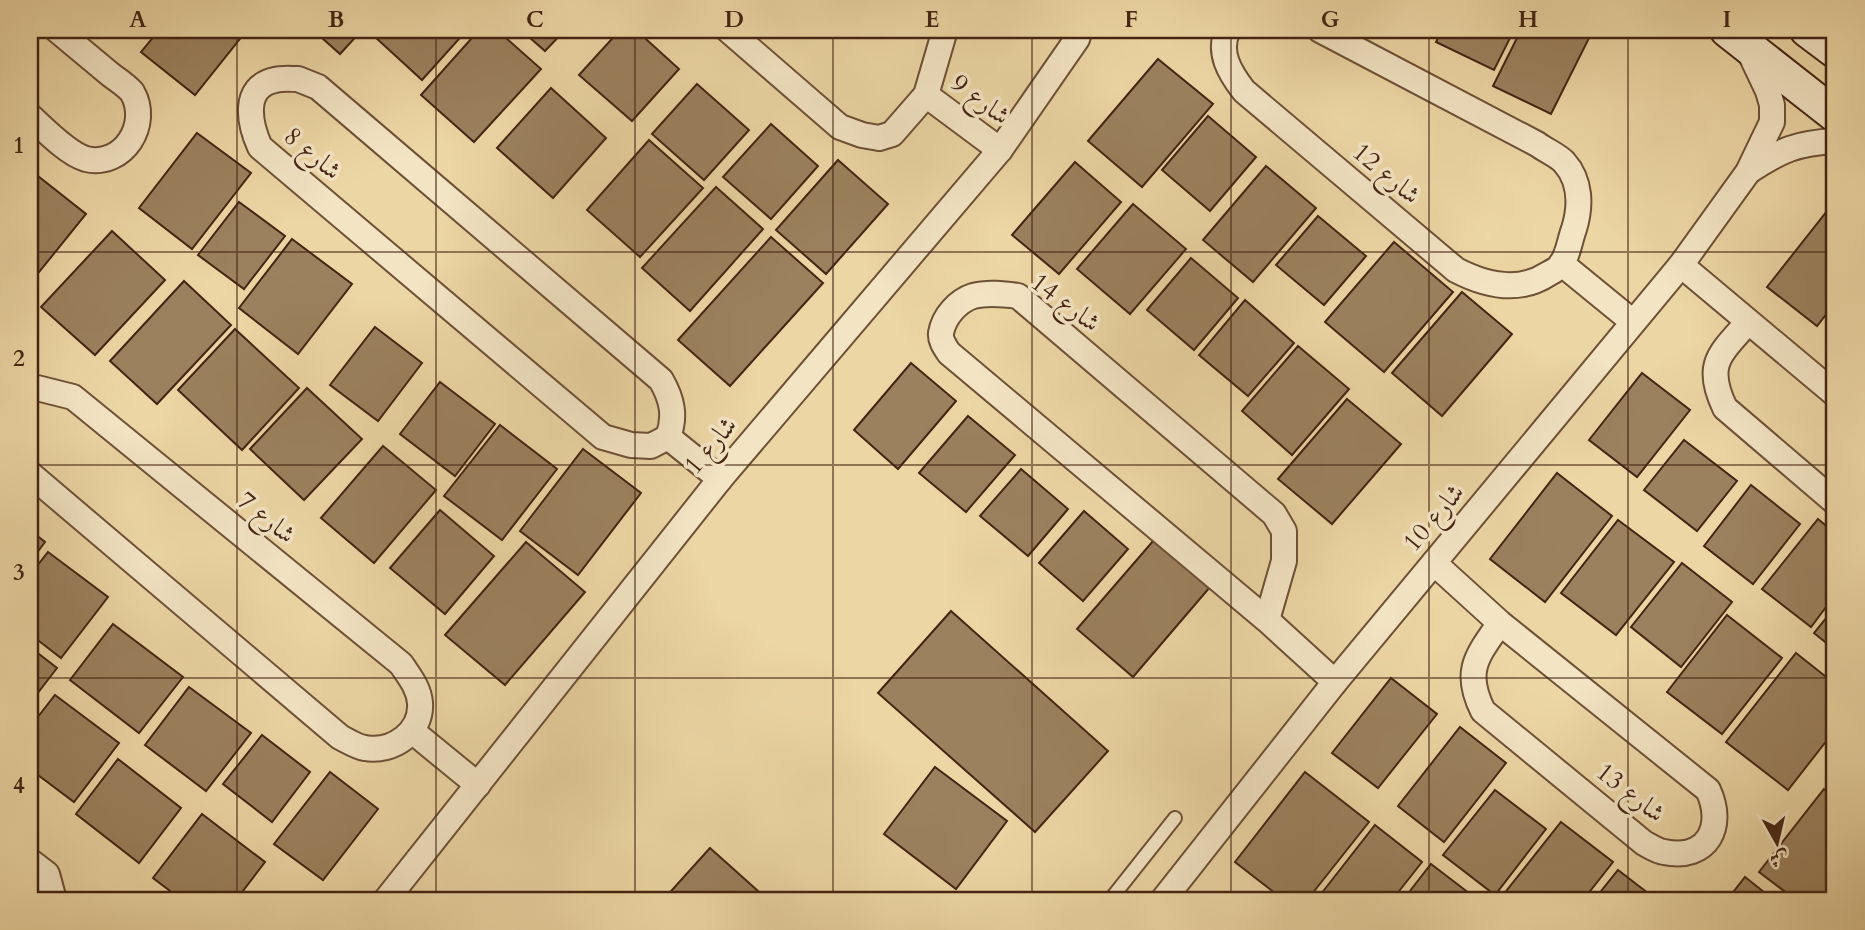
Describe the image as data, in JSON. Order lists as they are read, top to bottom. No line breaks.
{"streets":{"street":["شارع 9","شارع 8","شارع 12","شارع 14","شارع 1","شارع 7","شارع 10","شارع 13"]},"crossings":[["شارع 9","شارع 1"],["شارع 14","شارع 10"],["شارع 10","شارع 13"]],"north":"bottom","grid":{"columns":["A","B","C","D","E","F","G","H","I"],"rows":["1","2","3","4"]}}
